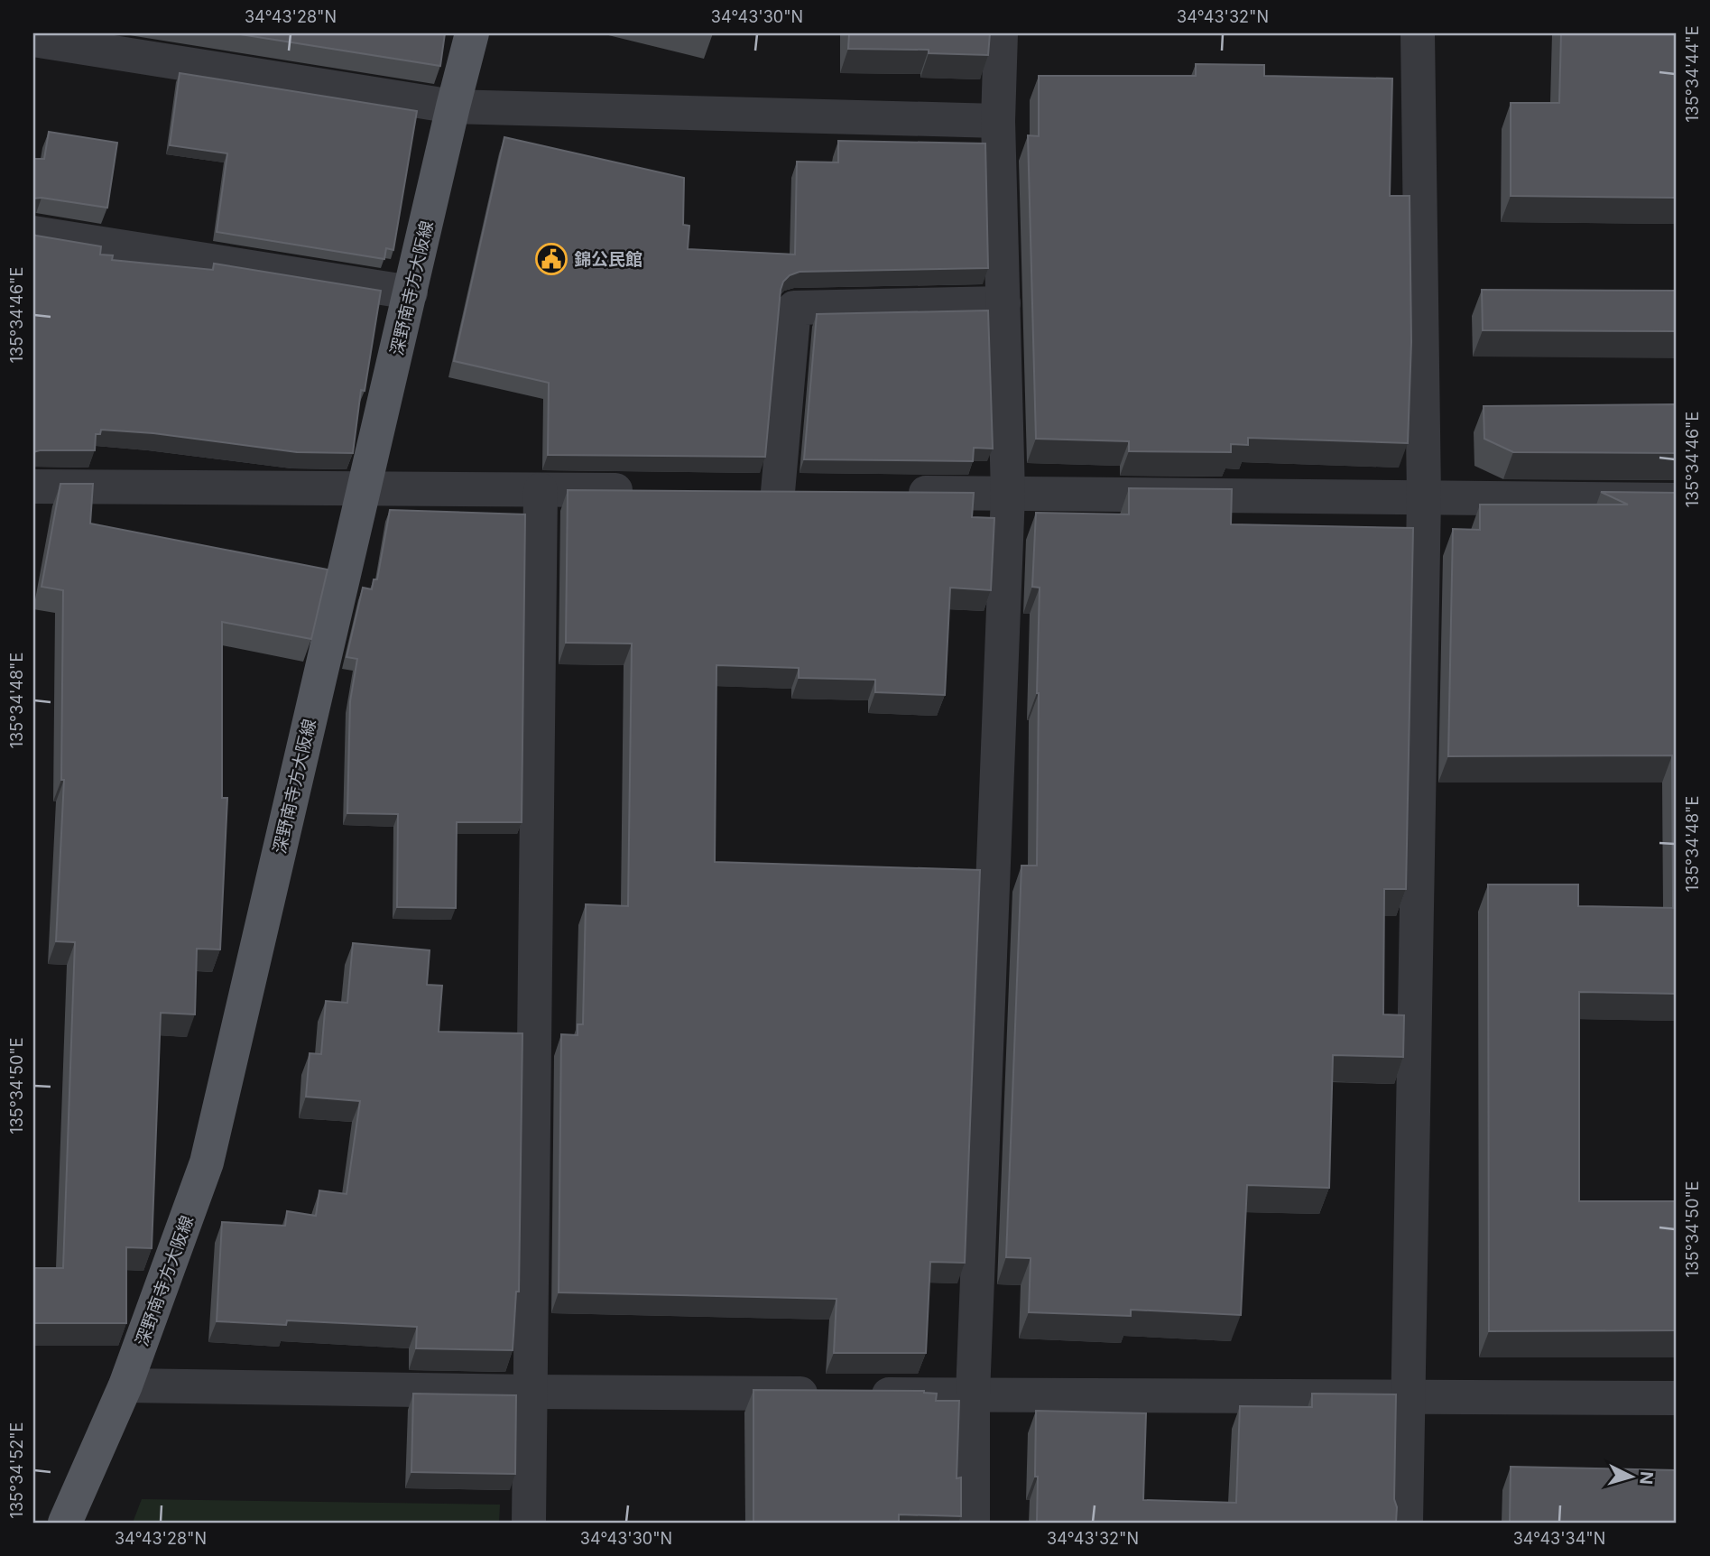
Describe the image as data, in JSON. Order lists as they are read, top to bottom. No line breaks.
{"streets":{"main road":["深野南寺方大阪線"]},"places":{"public building":["錦公民館"]},"north":"right","coordinates":["34°43'28\"N","34°43'30\"N","34°43'32\"N","135°34'44\"E","135°34'46\"E","135°34'48\"E","135°34'50\"E","135°34'52\"E","34°43'34\"N"]}
